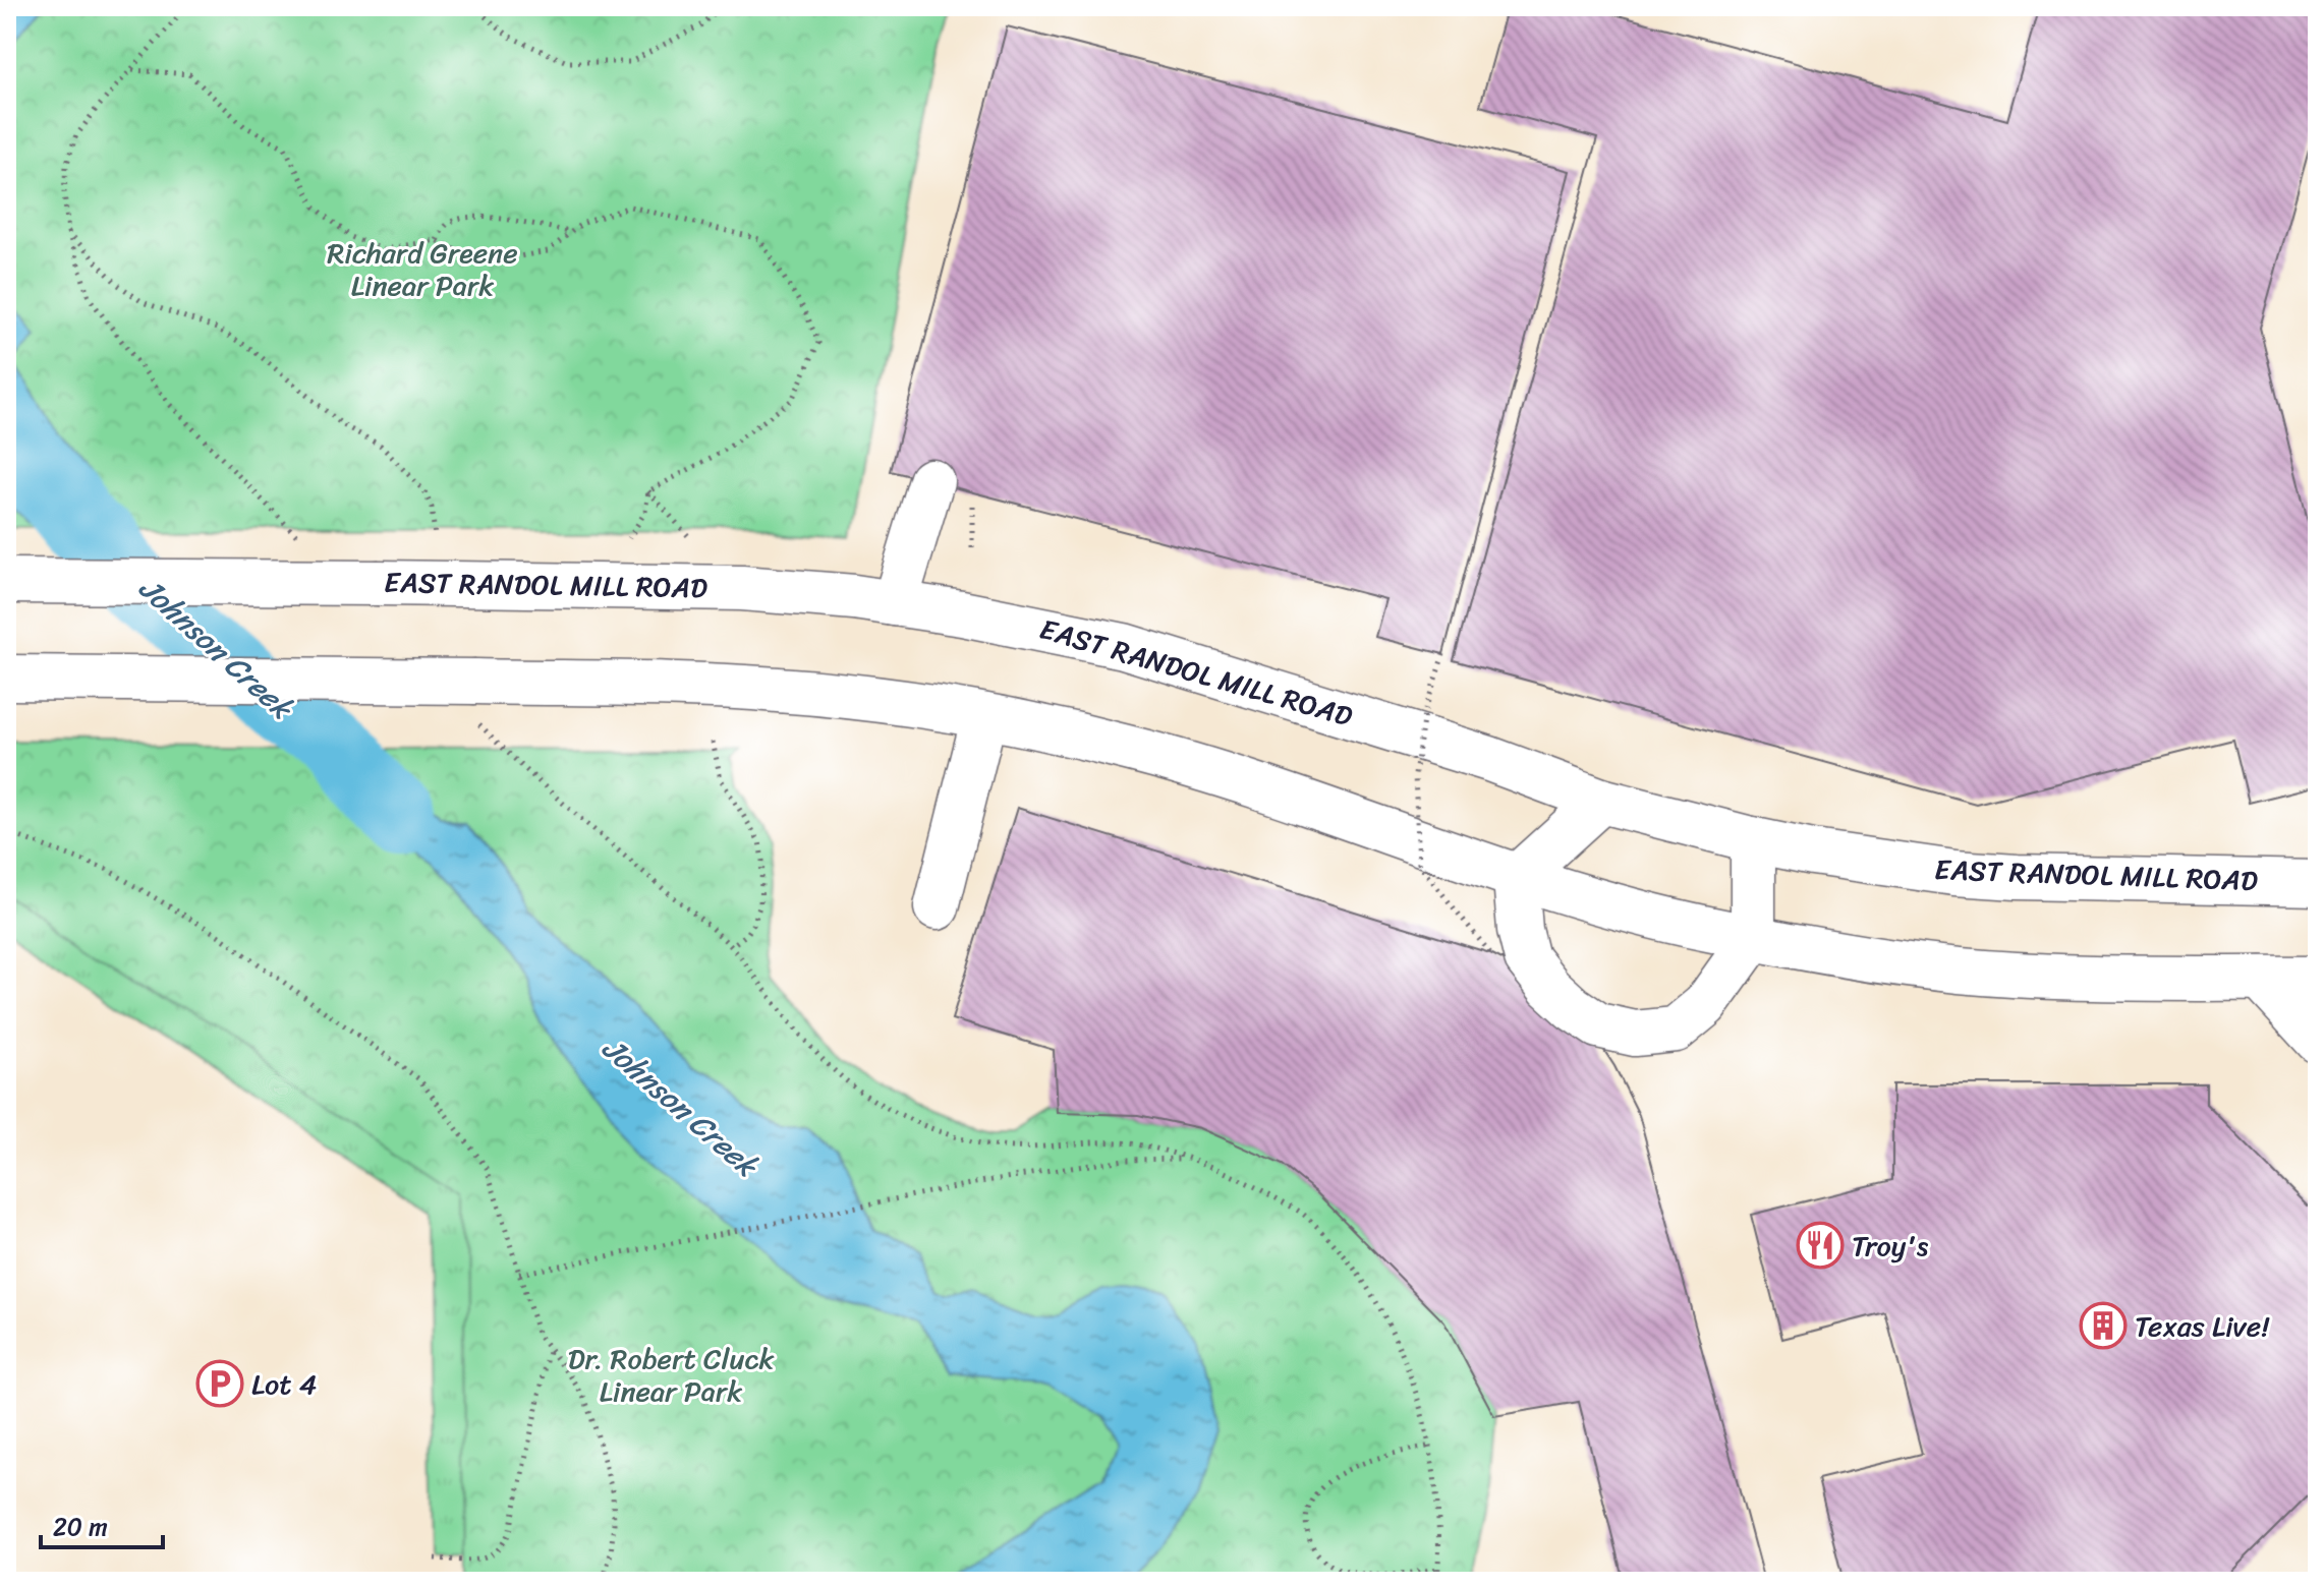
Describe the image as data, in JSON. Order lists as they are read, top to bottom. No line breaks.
{"streets":{"main road":["EAST RANDOL MILL ROAD"]},"water":["Johnson Creek"],"parks":["Richard Greene Linear Park","Dr. Robert Cluck Linear Park"],"places":{"restaurant":["Troy's"],"building":["Texas Live!"],"parking":["Lot 4"]},"scale_bar":"20 m"}
